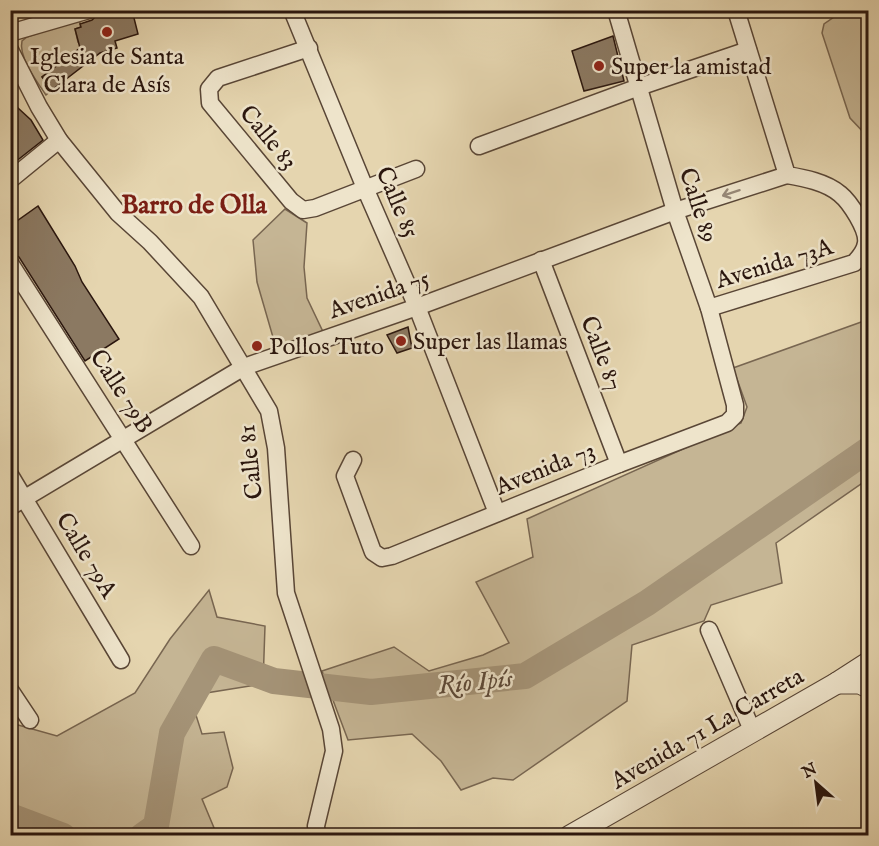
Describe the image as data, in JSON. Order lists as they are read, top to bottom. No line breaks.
{"streets":{"street":["Calle 83","Calle 85","Calle 89","Avenida 73A","Avenida 75","Calle 87","Calle 79B","Calle 81","Avenida 73","Calle 79A","Avenida 71 La Carreta"]},"crossings":[["Calle 83","Calle 85"],["Calle 85","Avenida 75"],["Calle 85","Avenida 73"],["Calle 89","Avenida 73A"],["Calle 89","Avenida 75"],["Calle 89","Avenida 73"],["Avenida 73A","Avenida 75"],["Avenida 75","Calle 87"],["Avenida 75","Calle 79B"],["Avenida 75","Calle 81"],["Avenida 75","Calle 79A"],["Calle 87","Avenida 73"]],"districts":["Barro de Olla"],"water":["Río Ipís"],"places":["Iglesia de Santa Clara de Asís","Super la amistad","Super las llamas","Pollos Tuto"],"north":"top left"}
